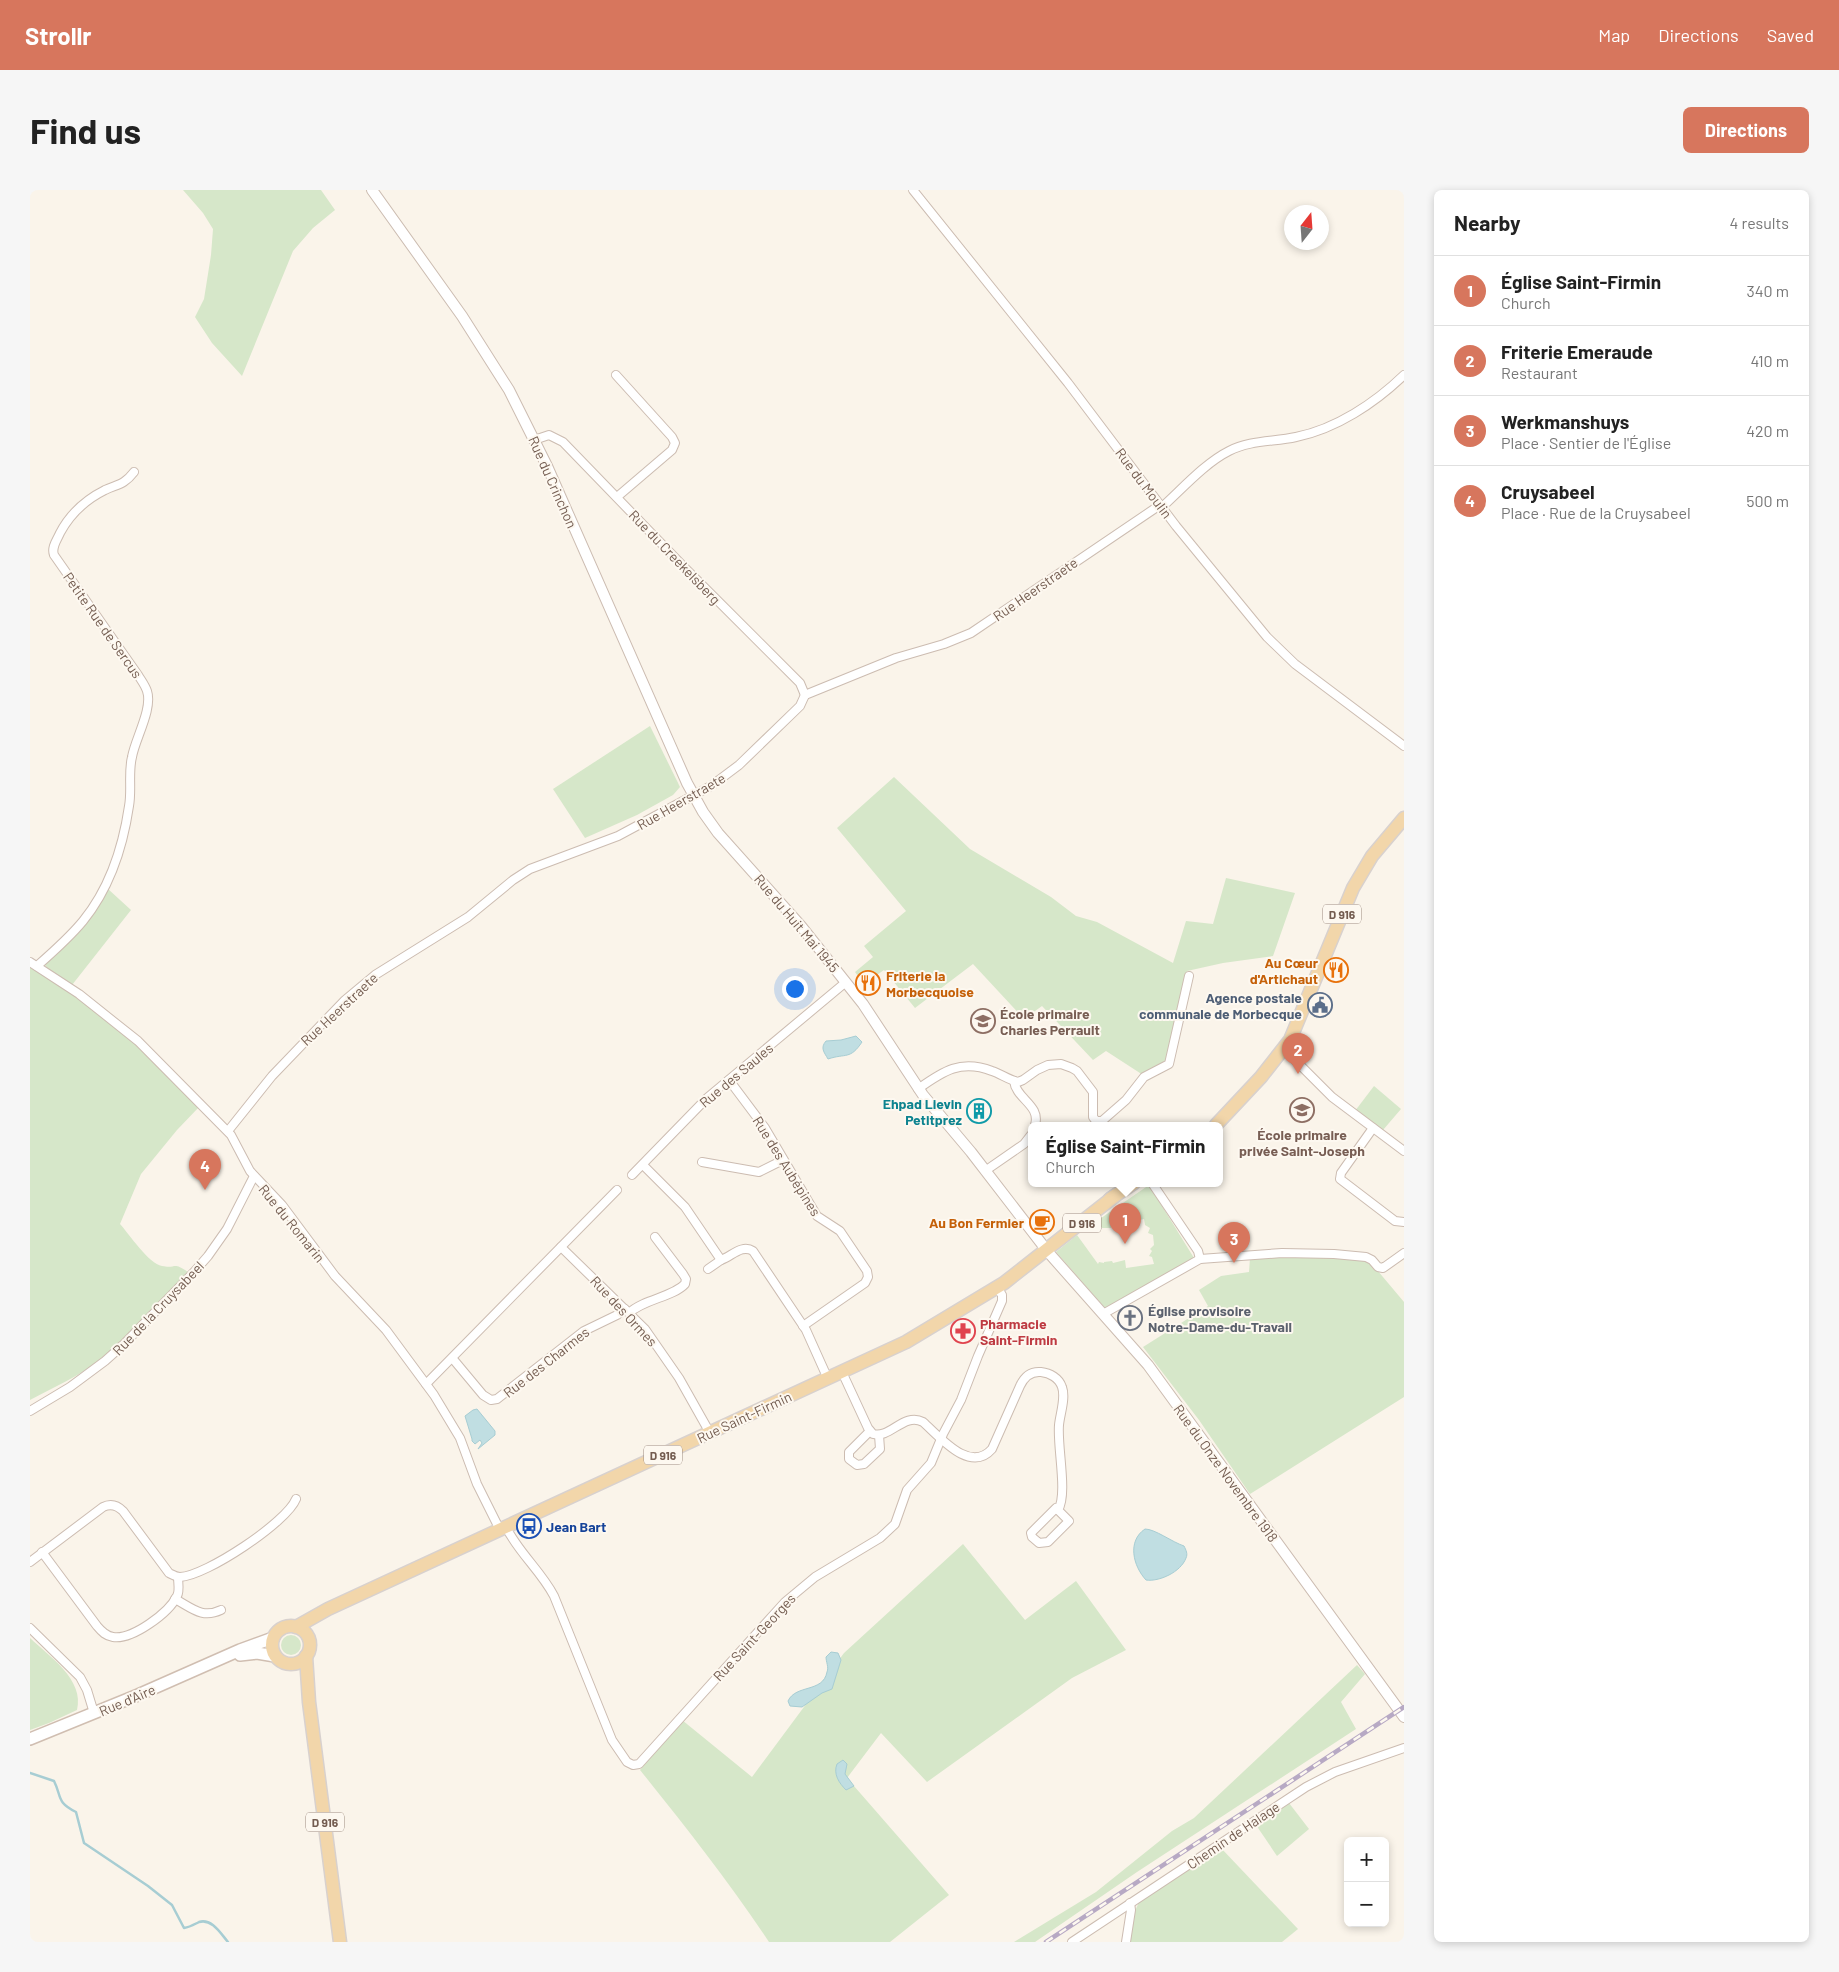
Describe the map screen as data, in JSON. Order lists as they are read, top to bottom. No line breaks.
{"streets":{"main road":["D 916","Rue Saint-Firmin","Rue d'Aire"],"street":["Rue du Crinchon","Rue du Moulin","Rue du Creekelsberg","Rue Heerstraete","Petite Rue de Sercus","Rue du Huit Mai 1945","Rue des Saules","Rue des Aubépines","Rue du Romarin","Rue de la Cruysabeel","Rue des Ormes","Rue des Charmes","Rue du Onze Novembre 1918","Rue Saint-Georges","Chemin de Halage"]},"crossings":[["Rue du Crinchon","Rue du Creekelsberg"],["Rue du Crinchon","Rue Heerstraete"],["Rue du Crinchon","Rue du Huit Mai 1945"],["Rue du Moulin","Rue Heerstraete"],["Rue du Creekelsberg","Rue Heerstraete"],["Rue Heerstraete","Rue du Huit Mai 1945"],["Rue Heerstraete","Rue du Romarin"],["Petite Rue de Sercus","Rue du Romarin"],["D 916","Rue du Huit Mai 1945"],["D 916","Rue Saint-Firmin"],["D 916","Rue du Onze Novembre 1918"],["D 916","Rue d'Aire"],["Rue du Huit Mai 1945","Rue des Saules"],["Rue du Huit Mai 1945","Rue Saint-Firmin"],["Rue du Huit Mai 1945","Rue du Onze Novembre 1918"],["Rue des Saules","Rue des Aubépines"],["Rue du Romarin","Rue de la Cruysabeel"],["Rue du Romarin","Rue Saint-Firmin"],["Rue du Romarin","Rue Saint-Georges"],["Rue des Ormes","Rue des Charmes"],["Rue des Ormes","Rue Saint-Firmin"],["Rue Saint-Firmin","Rue du Onze Novembre 1918"],["Rue Saint-Firmin","Rue Saint-Georges"],["Rue Saint-Firmin","Rue d'Aire"]],"places":{"restaurant":["Au Cœur d'Artichaut","Friterie la Morbecquoise"],"public building":["Agence postale communale de Morbecque"],"school or university":["École primaire Charles Perrault","École primaire privée Saint-Joseph"],"building":["Ehpad Lievin Petitprez"],"cafe":["Au Bon Fermier"],"church":["Église provisoire Notre-Dame-du-Travail"],"pharmacy":["Pharmacie Saint-Firmin"],"bus stop":["Jean Bart"]},"north":"top","page":{"header":"Strollr","nav":["Map","Directions","Saved"],"buttons":"Directions","title":"Find us","heading":["Nearby","4 results"],"list":[{"mark":"1","name":"Église Saint-Firmin","note":"Church","value":"340 m"},{"mark":"2","name":"Friterie Emeraude","note":"Restaurant","value":"410 m"},{"mark":"3","name":"Werkmanshuys","note":"Place · Sentier de l'Église","value":"420 m"},{"mark":"4","name":"Cruysabeel","note":"Place · Rue de la Cruysabeel","value":"500 m"}],"pins":["2","4","1","3"],"popup":["Église Saint-Firmin","Church"],"map_buttons":["+","−"]}}
